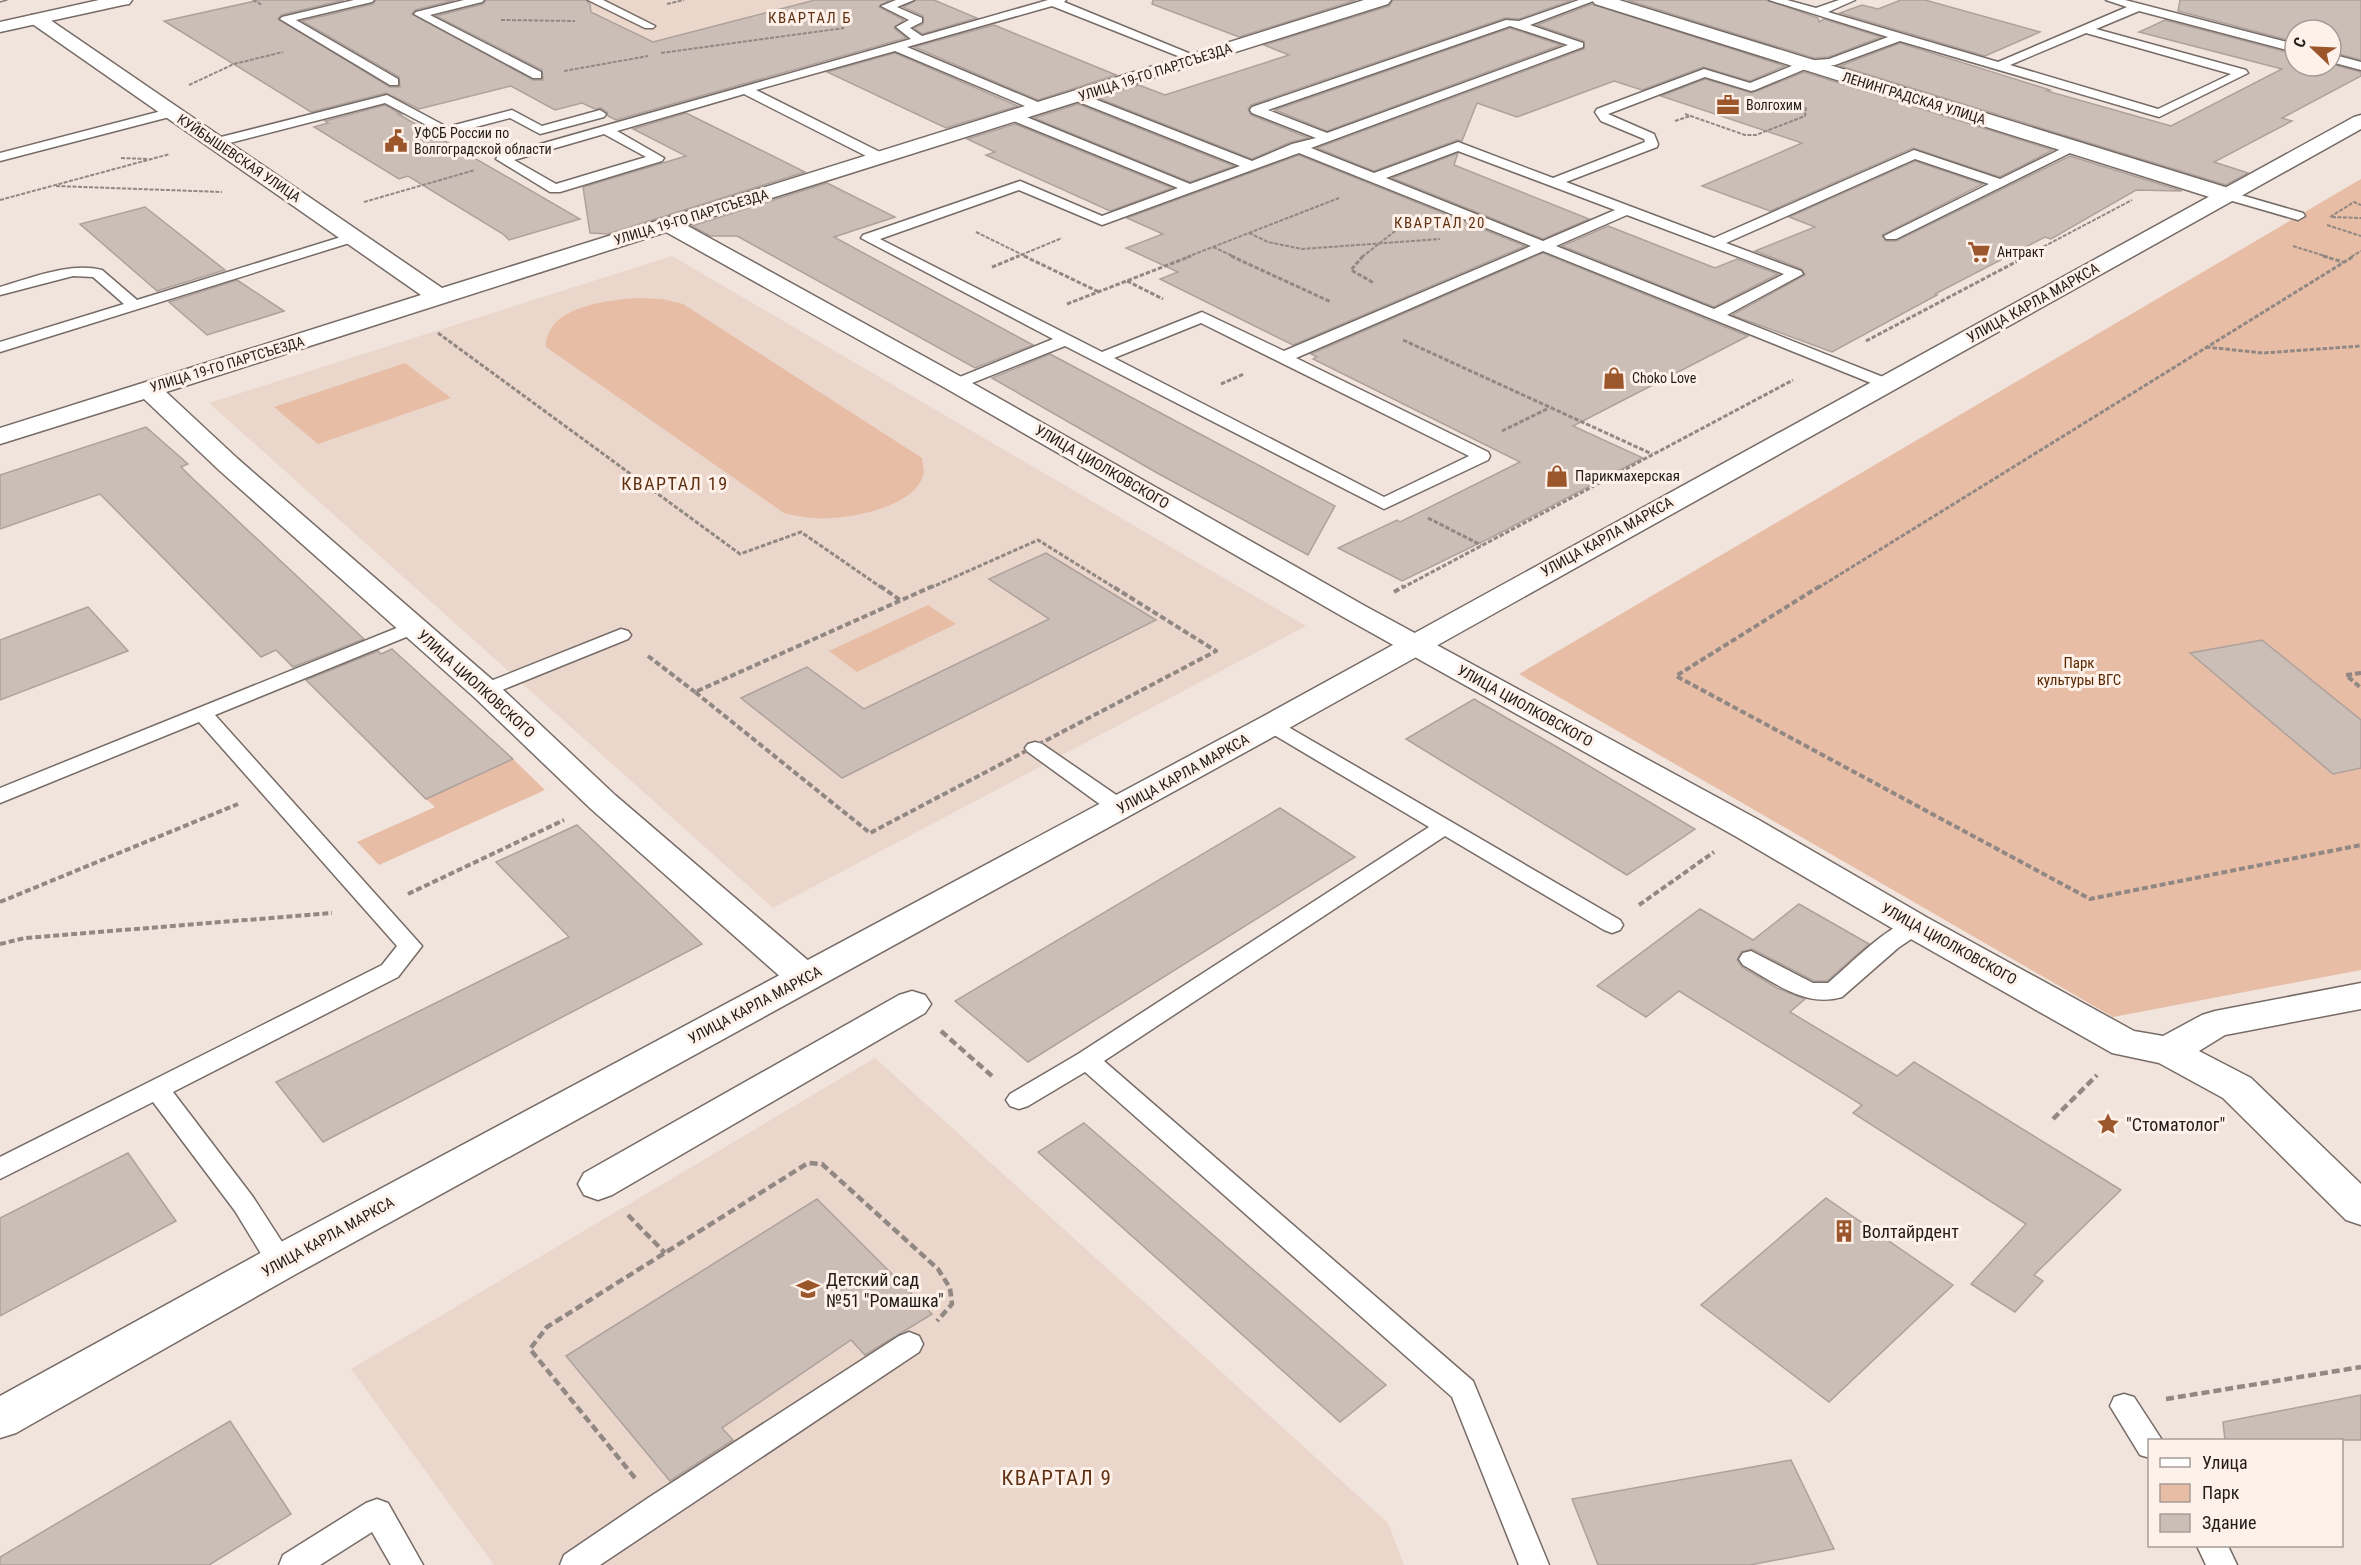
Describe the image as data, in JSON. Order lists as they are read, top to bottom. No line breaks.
{"streets":{"street":["УЛИЦА 19-ГО ПАРТСЪЕЗДА","ЛЕНИНГРАДСКАЯ УЛИЦА","КУЙБЫШЕВСКАЯ УЛИЦА","УЛИЦА КАРЛА МАРКСА","УЛИЦА ЦИОЛКОВСКОГО"]},"crossings":[["УЛИЦА 19-ГО ПАРТСЪЕЗДА","КУЙБЫШЕВСКАЯ УЛИЦА"],["УЛИЦА 19-ГО ПАРТСЪЕЗДА","УЛИЦА ЦИОЛКОВСКОГО"],["ЛЕНИНГРАДСКАЯ УЛИЦА","УЛИЦА КАРЛА МАРКСА"],["УЛИЦА КАРЛА МАРКСА","УЛИЦА ЦИОЛКОВСКОГО"]],"districts":["КВАРТАЛ Б","КВАРТАЛ 20","КВАРТАЛ 19","КВАРТАЛ 9"],"parks":["Парк культуры ВГС"],"places":{"office":["Волгохим"],"public building":["УФСБ России по Волгоградской области"],"supermarket":["Антракт"],"shop":["Choko Love","Парикмахерская"],"place":["\"Стоматолог\""],"building":["Волтайрдент"],"school or university":["Детский сад №51 \"Ромашка\""]},"legend":["Улица","Парк","Здание"],"north":"top left"}
